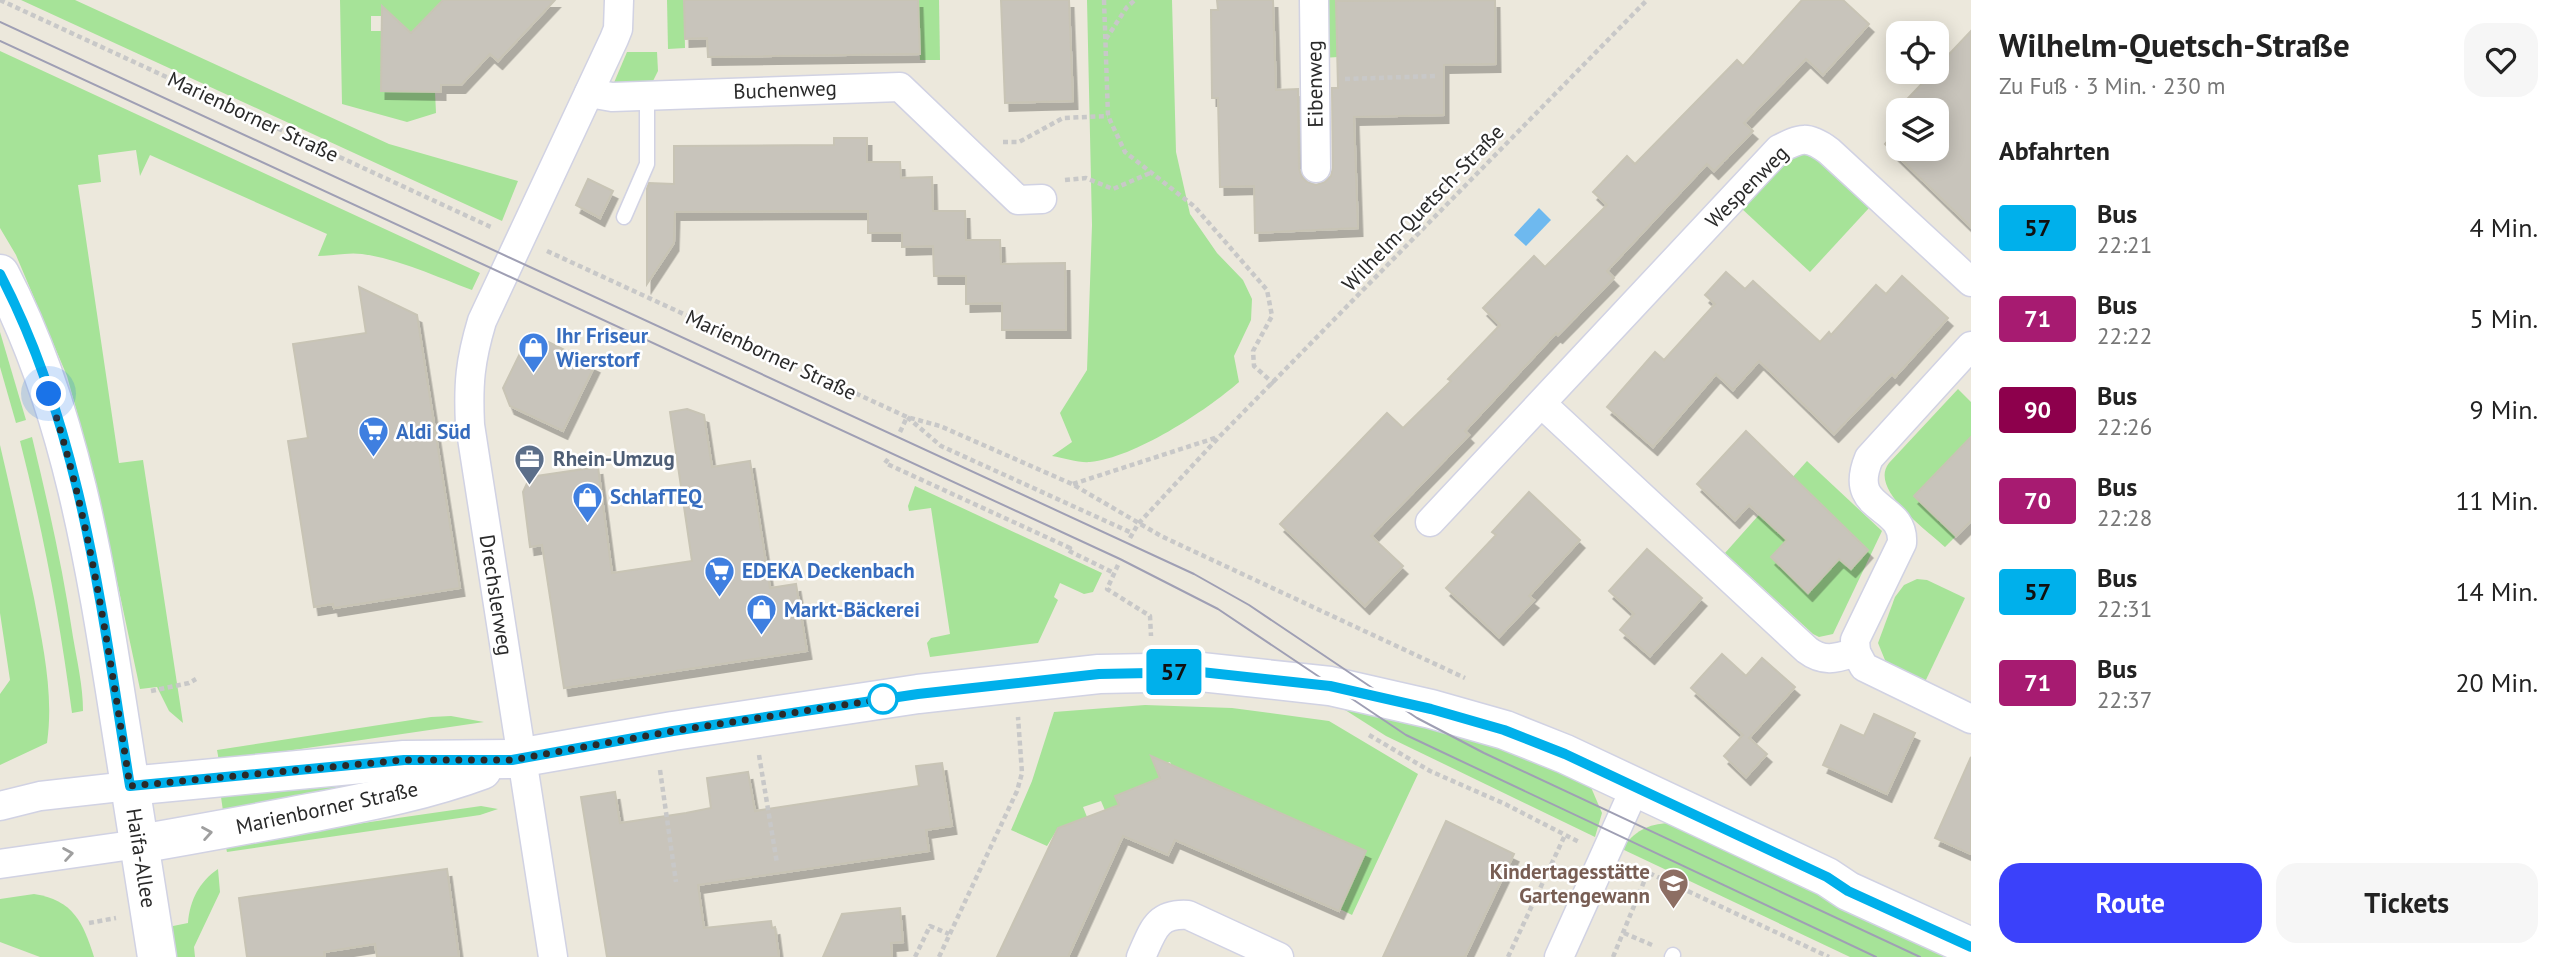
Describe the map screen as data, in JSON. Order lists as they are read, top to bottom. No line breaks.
{"streets":{"street":["Eibenweg","Buchenweg","Marienborner Straße","Wespenweg","Drechslerweg","Haifa-Allee"],"path":["Wilhelm-Quetsch-Straße"]},"crossings":[["Marienborner Straße","Wilhelm-Quetsch-Straße"],["Marienborner Straße","Drechslerweg"],["Marienborner Straße","Haifa-Allee"]],"places":{"shop":["Ihr Friseur Wierstorf","SchlafTEQ","Markt-Bäckerei"],"supermarket":["Aldi Süd","EDEKA Deckenbach"],"office":["Rhein-Umzug"],"school or university":["Kindertagesstätte Gartengewann"]},"lines":["bus line 57"],"page":{"on_map":"57","heading":[["Wilhelm-Quetsch-Straße","Zu Fuß · 3 Min. · 230 m"],"Abfahrten"],"list":[{"mark":"57","name":"Bus","note":"22:21","value":"4 Min."},{"mark":"71","name":"Bus","note":"22:22","value":"5 Min."},{"mark":"90","name":"Bus","note":"22:26","value":"9 Min."},{"mark":"70","name":"Bus","note":"22:28","value":"11 Min."},{"mark":"57","name":"Bus","note":"22:31","value":"14 Min."},{"mark":"71","name":"Bus","note":"22:37","value":"20 Min."}],"buttons":["Route","Tickets"]}}
